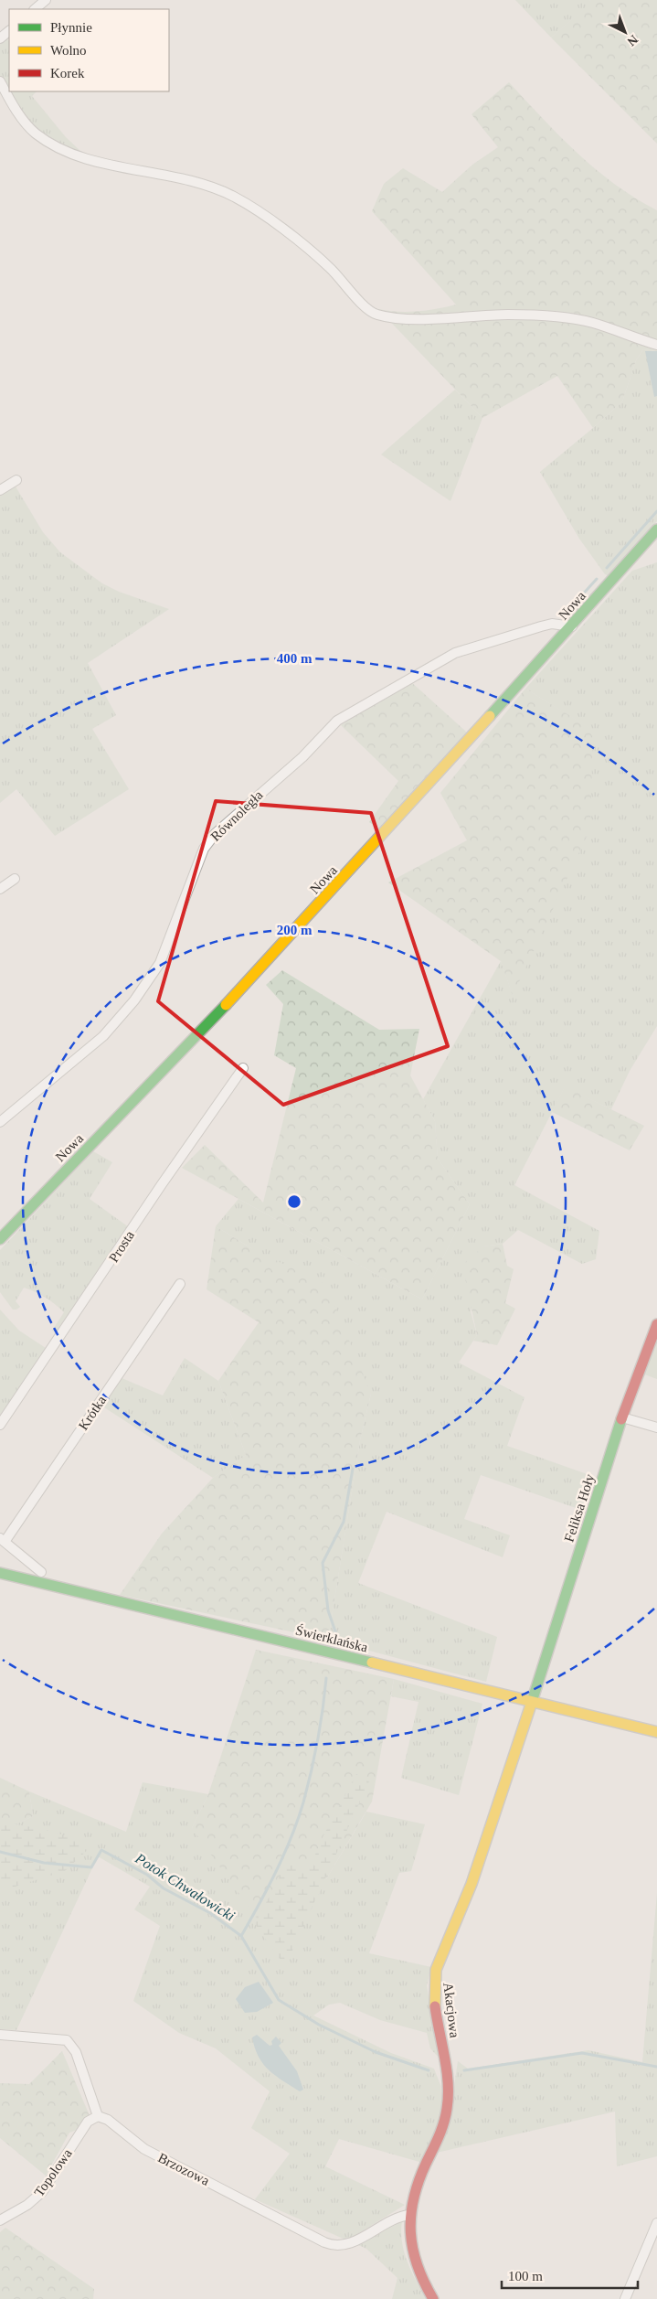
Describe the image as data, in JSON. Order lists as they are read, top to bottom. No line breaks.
{"streets":{"street":["Nowa","Równoległa","Prosta","Krótka","Feliksa Hoły","Świerklańska","Akacjowa","Brzozowa","Topolowa"]},"crossings":[["Nowa","Równoległa"],["Feliksa Hoły","Świerklańska"],["Feliksa Hoły","Akacjowa"],["Świerklańska","Akacjowa"],["Akacjowa","Brzozowa"],["Brzozowa","Topolowa"]],"water":["Potok Chwałowicki"],"legend":["Płynnie","Wolno","Korek"],"scale_bar":"100 m","north":"bottom right","rings":["400 m","200 m"]}
